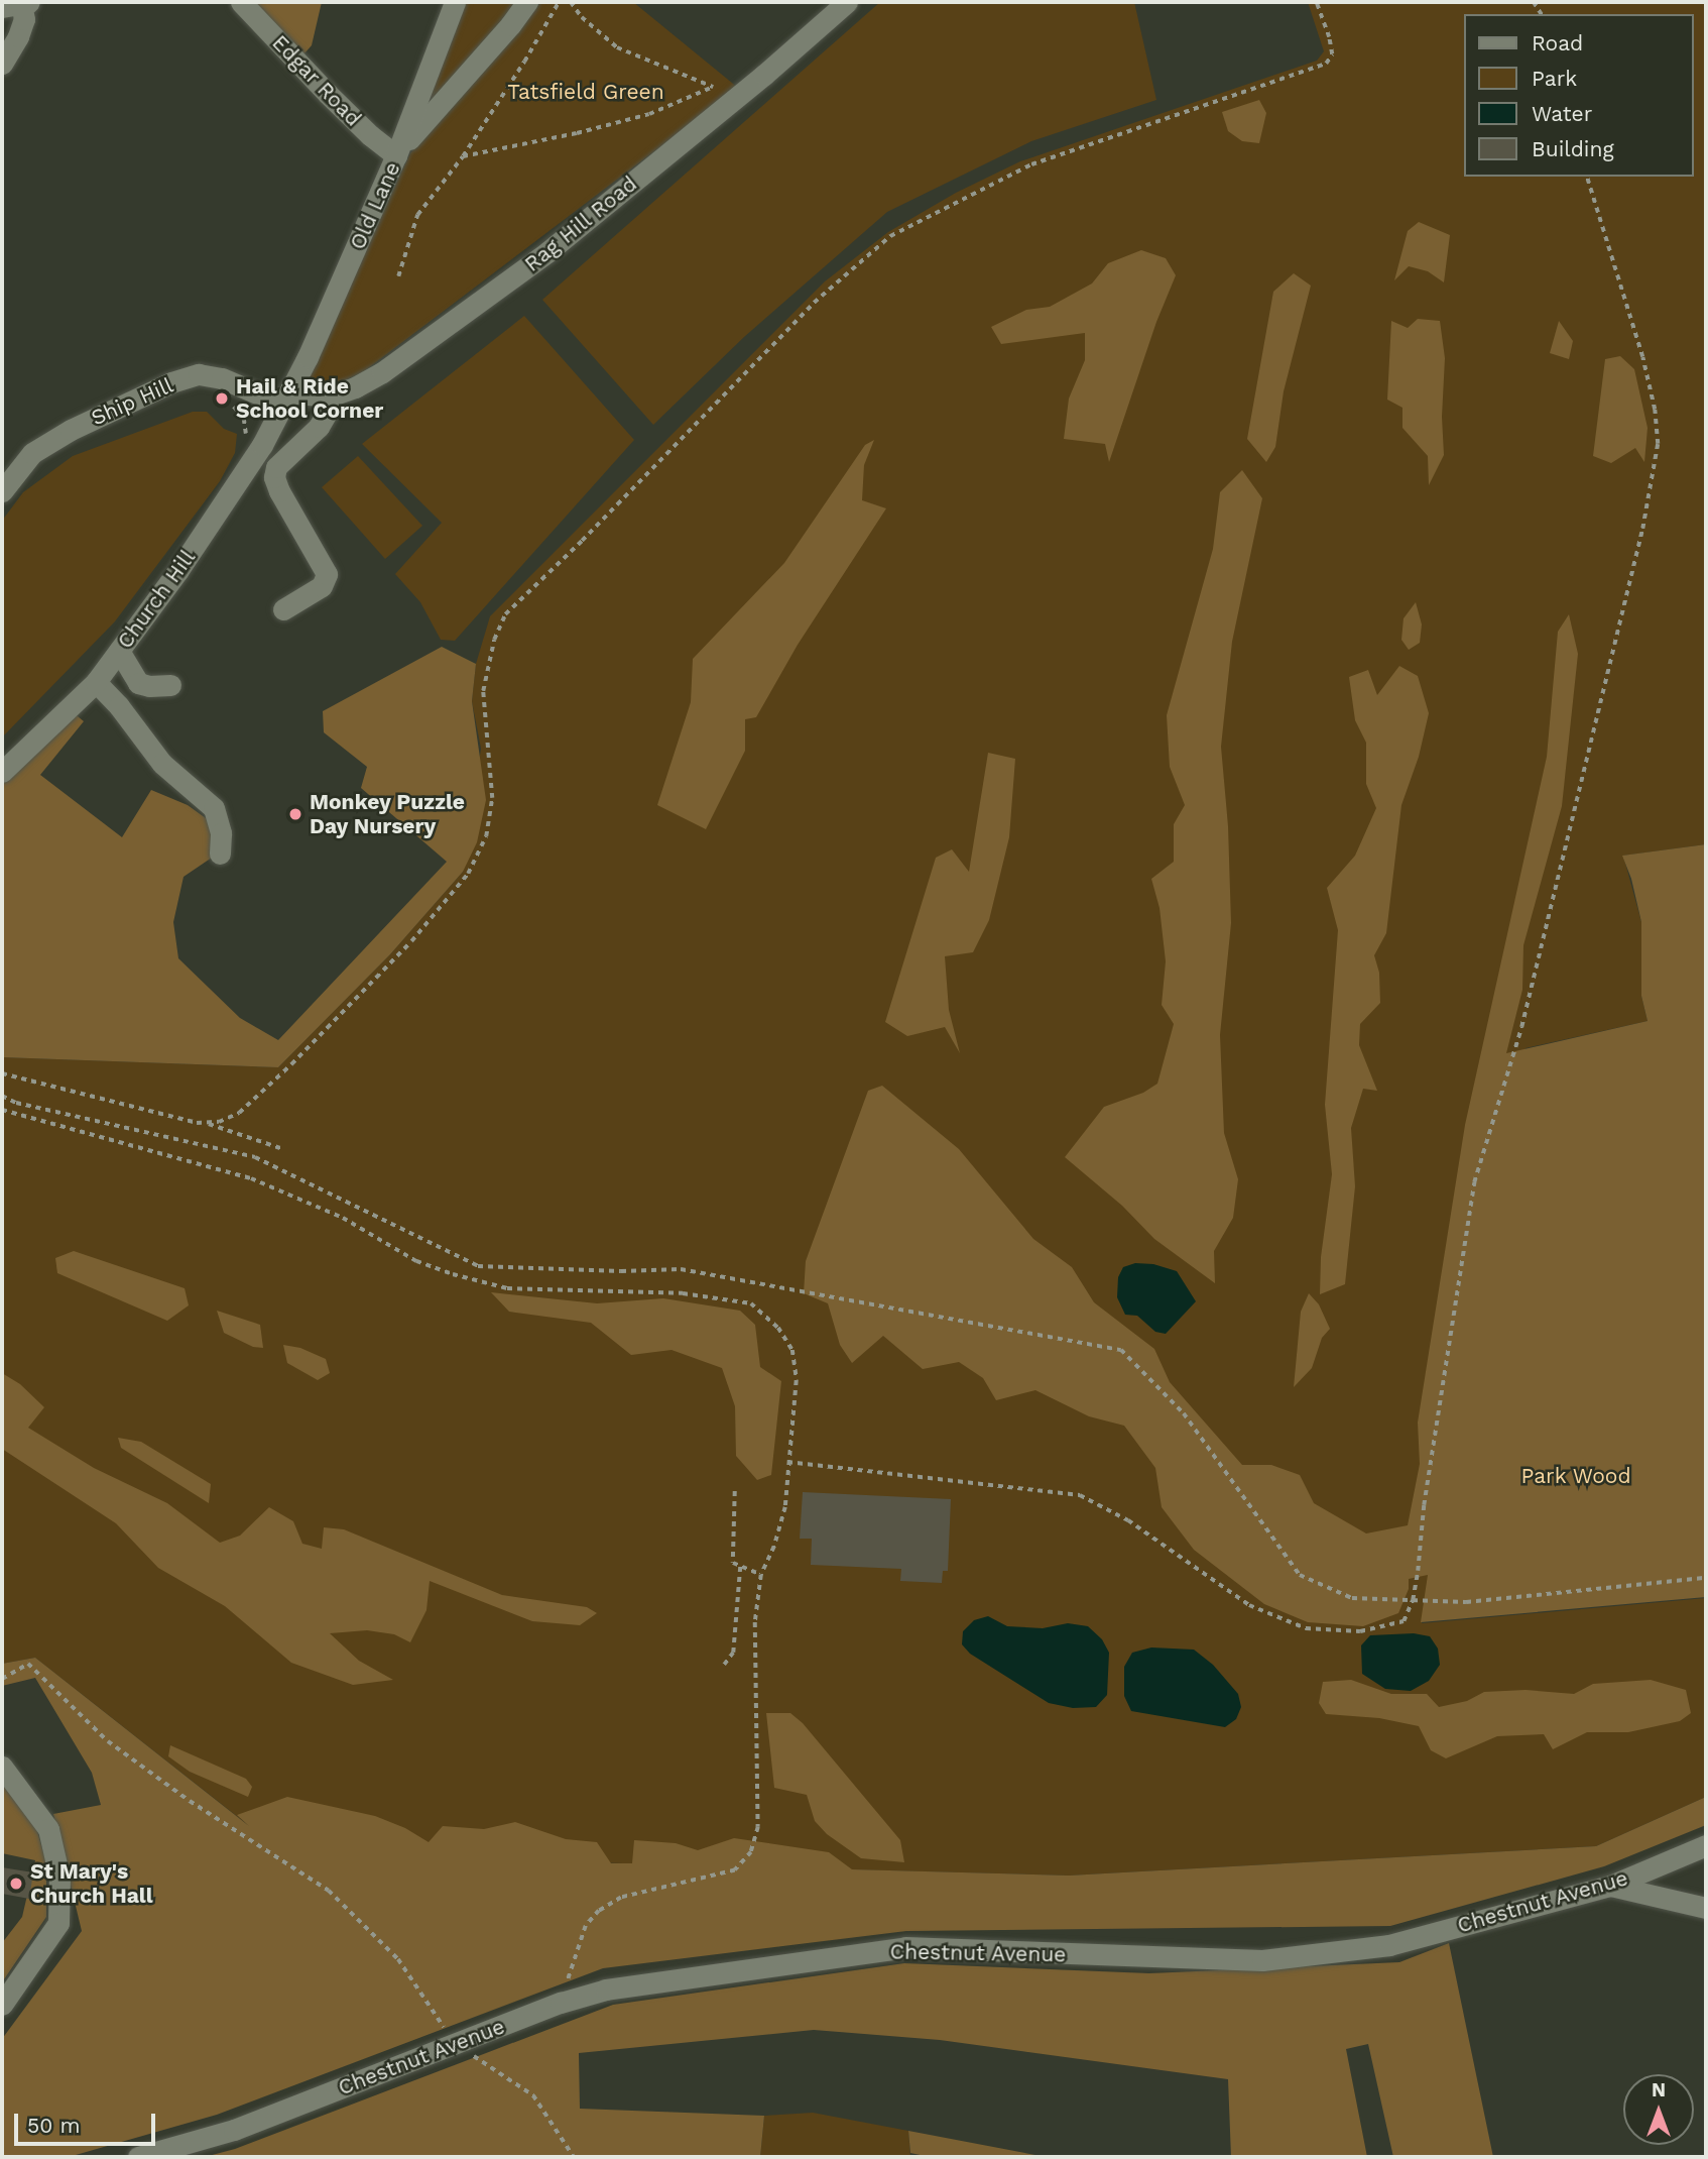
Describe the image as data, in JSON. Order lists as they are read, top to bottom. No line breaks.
{"streets":{"street":["Edgar Road","Old Lane","Rag Hill Road","Ship Hill","Church Hill","Chestnut Avenue"]},"crossings":[["Edgar Road","Old Lane"],["Old Lane","Rag Hill Road"],["Old Lane","Ship Hill"],["Old Lane","Church Hill"],["Rag Hill Road","Ship Hill"],["Rag Hill Road","Church Hill"],["Ship Hill","Church Hill"]],"parks":["Tatsfield Green","Park Wood"],"places":["Hail & Ride School Corner","Monkey Puzzle Day Nursery","St Mary's Church Hall"],"legend":["Road","Park","Water","Building"],"scale_bar":"50 m","north":"top"}
